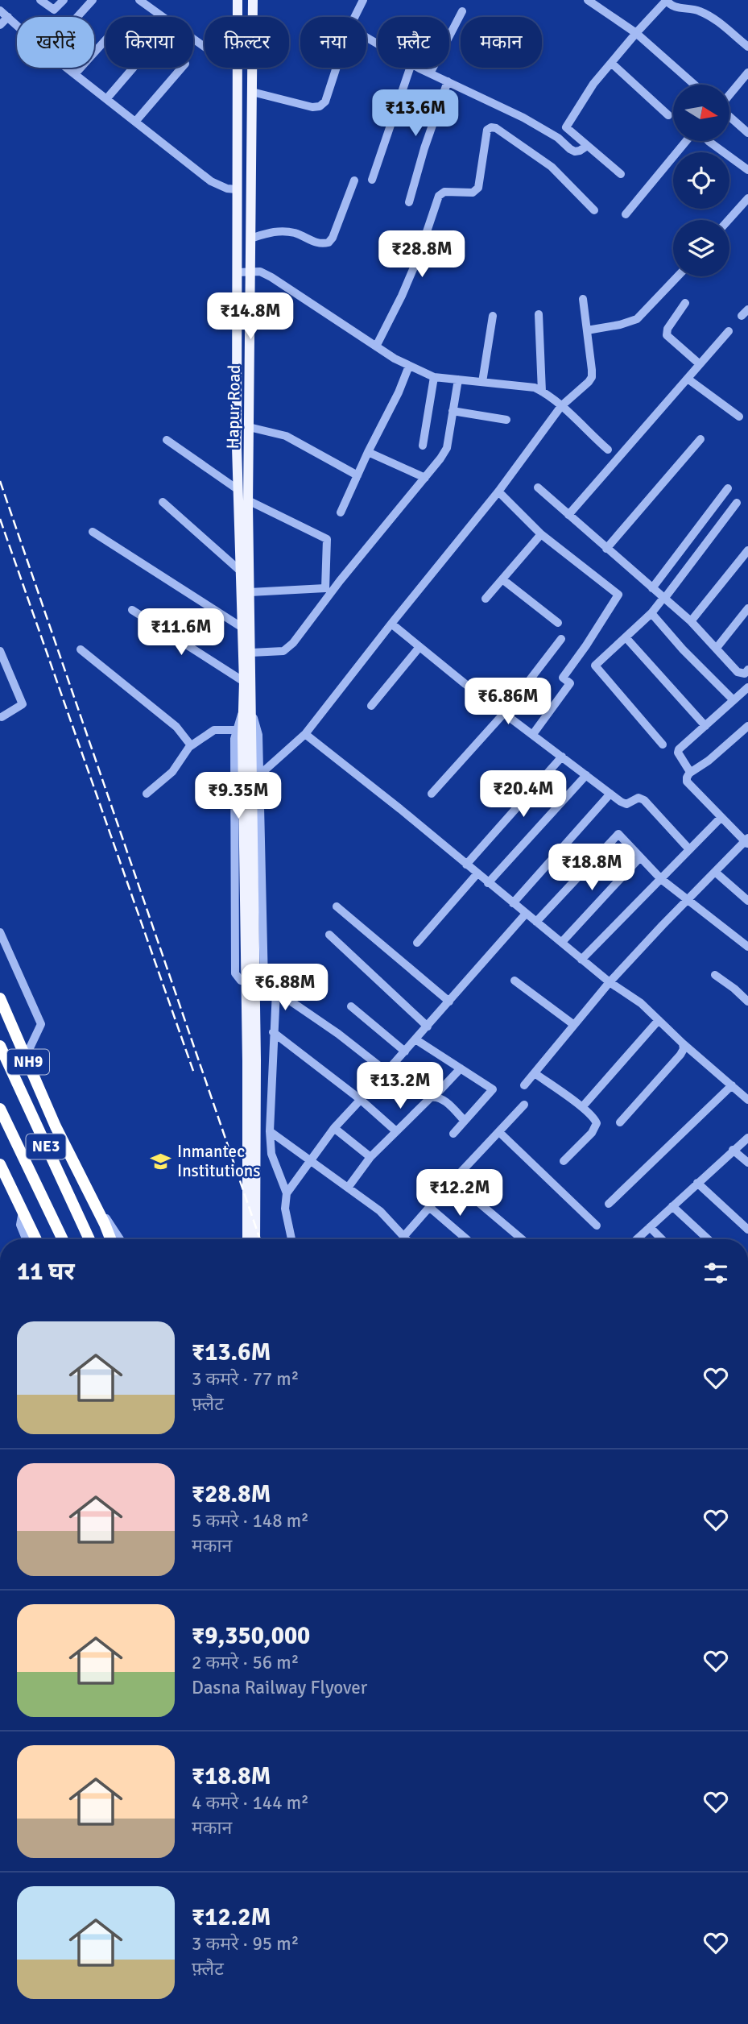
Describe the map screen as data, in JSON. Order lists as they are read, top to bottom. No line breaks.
{"streets":{"highway":["NH9","NE3"],"main road":["Hapur Road"]},"places":{"school or university":["Inmantec Institutions"]},"north":"right","page":{"chip":["खरीदें","किराया","फ़िल्टर","नया","फ़्लैट","मकान"],"price":["₹13.6M","₹28.8M","₹14.8M","₹11.6M","₹6.86M","₹20.4M","₹9.35M","₹18.8M","₹6.88M","₹13.2M","₹12.2M"],"heading":"11 घर","list":[{"name":"₹13.6M","note":"3 कमरे · 77 m² · फ़्लैट"},{"name":"₹28.8M","note":"5 कमरे · 148 m² · मकान"},{"name":"₹9,350,000","note":"2 कमरे · 56 m² · Dasna Railway Flyover"},{"name":"₹18.8M","note":"4 कमरे · 144 m² · मकान"},{"name":"₹12.2M","note":"3 कमरे · 95 m² · फ़्लैट"}]}}
